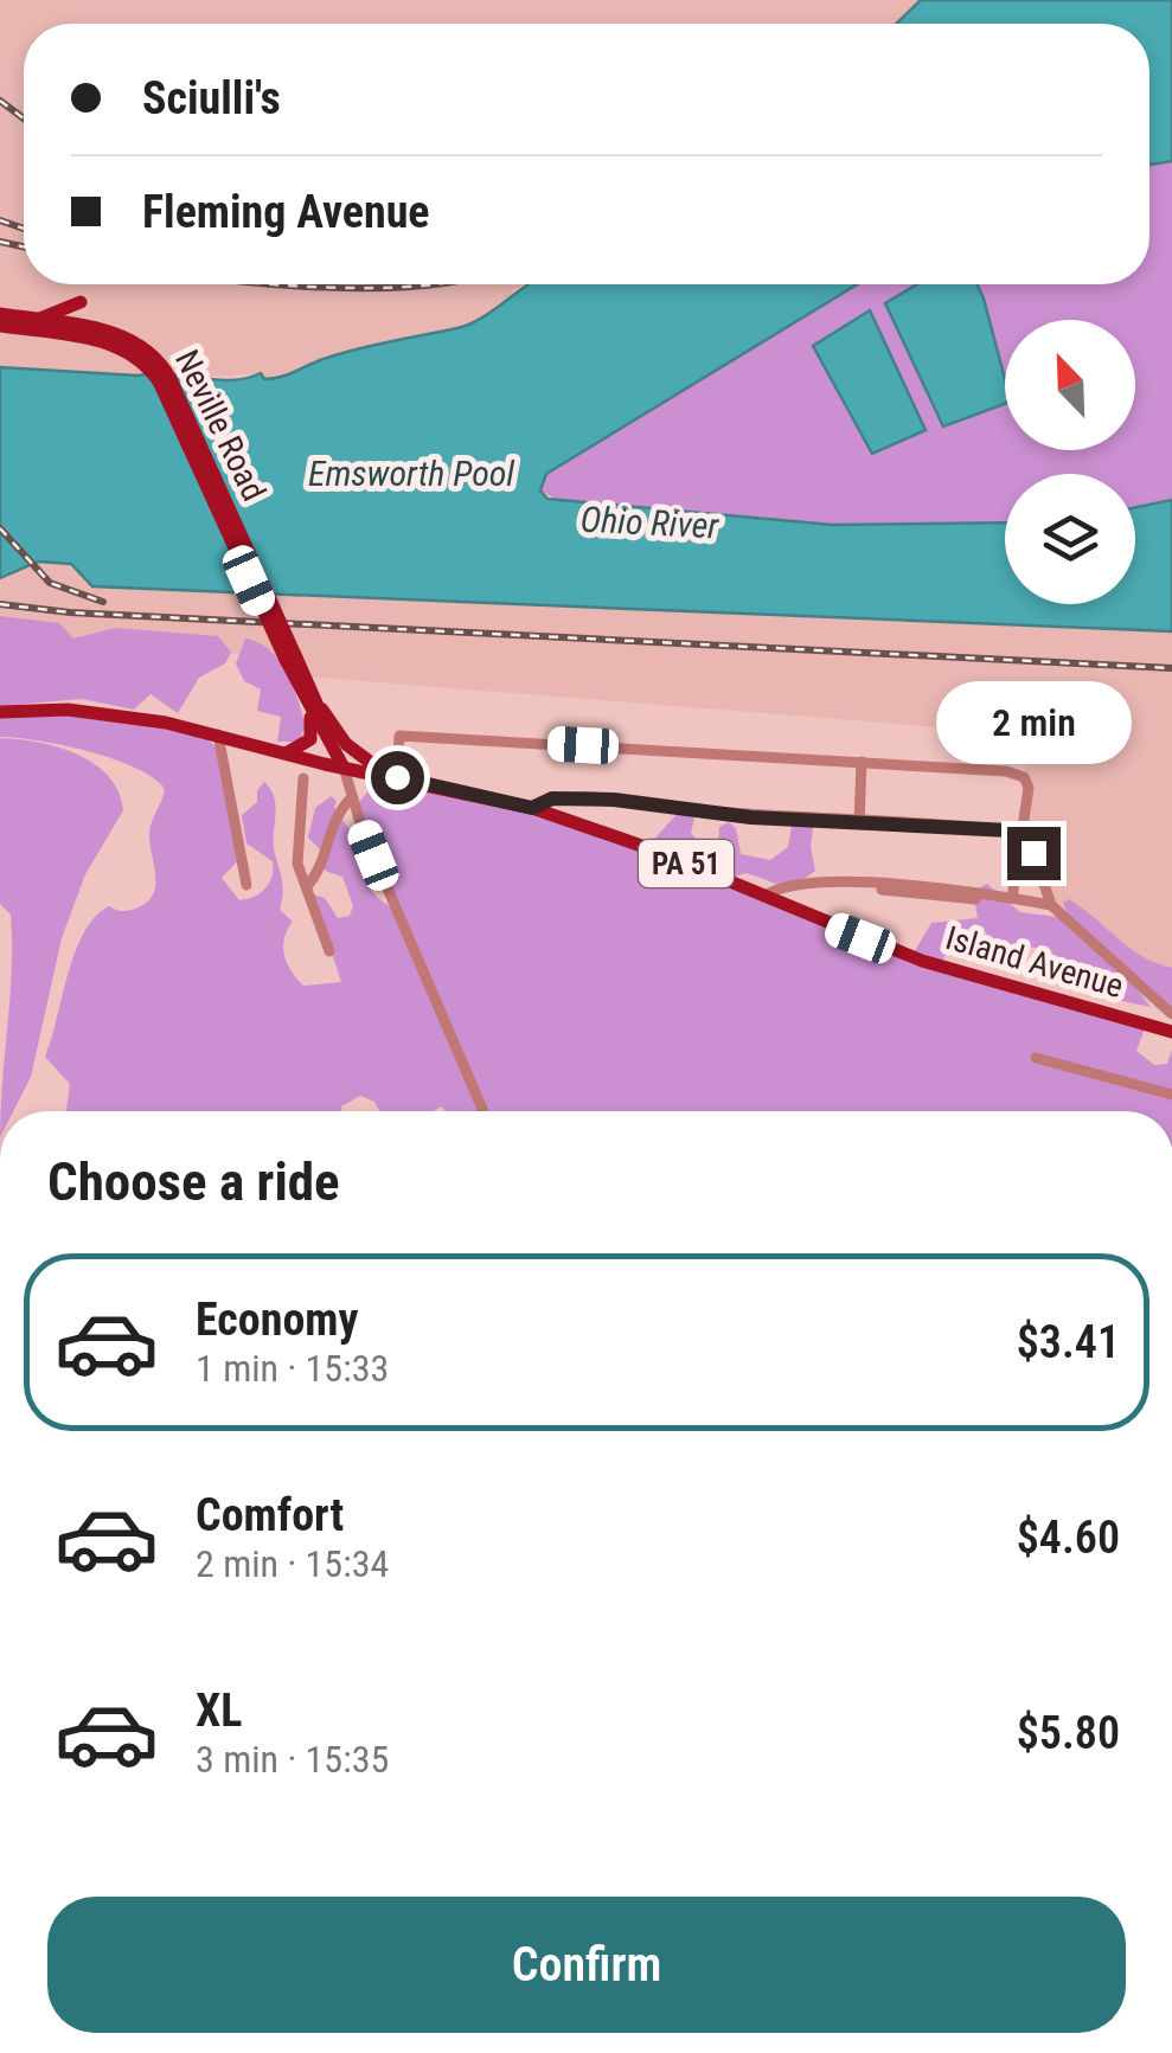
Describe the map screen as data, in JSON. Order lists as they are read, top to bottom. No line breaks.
{"streets":{"main road":["Neville Road","PA 51","Island Avenue"]},"crossings":[["Neville Road","PA 51"],["Neville Road","Island Avenue"],["PA 51","Island Avenue"]],"water":["Emsworth Pool","Ohio River"],"north":"top left","page":{"banner":["Sciulli's","Fleming Avenue"],"bubble":"2 min","heading":"Choose a ride","list":[{"name":"Economy","note":"1 min · 15:33","value":"$3.41"},{"name":"Comfort","note":"2 min · 15:34","value":"$4.60"},{"name":"XL","note":"3 min · 15:35","value":"$5.80"}],"buttons":"Confirm"}}
